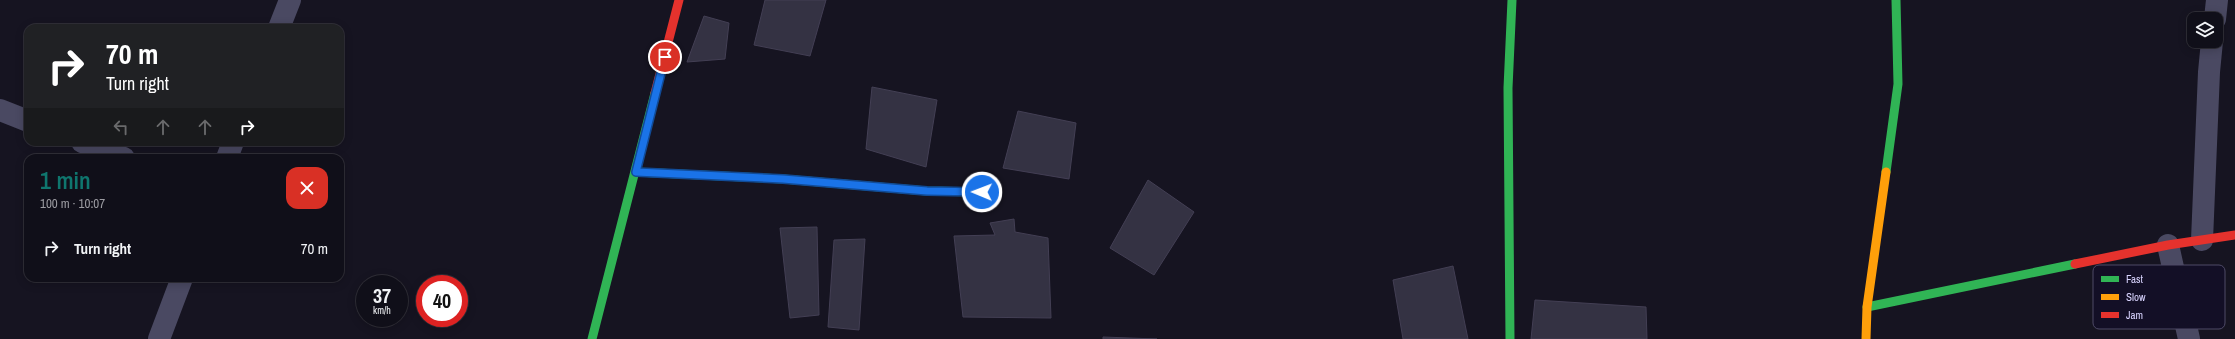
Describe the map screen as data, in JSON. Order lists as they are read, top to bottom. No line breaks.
{"legend":["Fast","Slow","Jam"],"page":{"turn":["70 m","Turn right"],"heading":["1 min","100 m · 10:07"],"list":[{"name":"Turn right","value":"70 m"}],"speed":"37 km/h","limit":"40"}}
